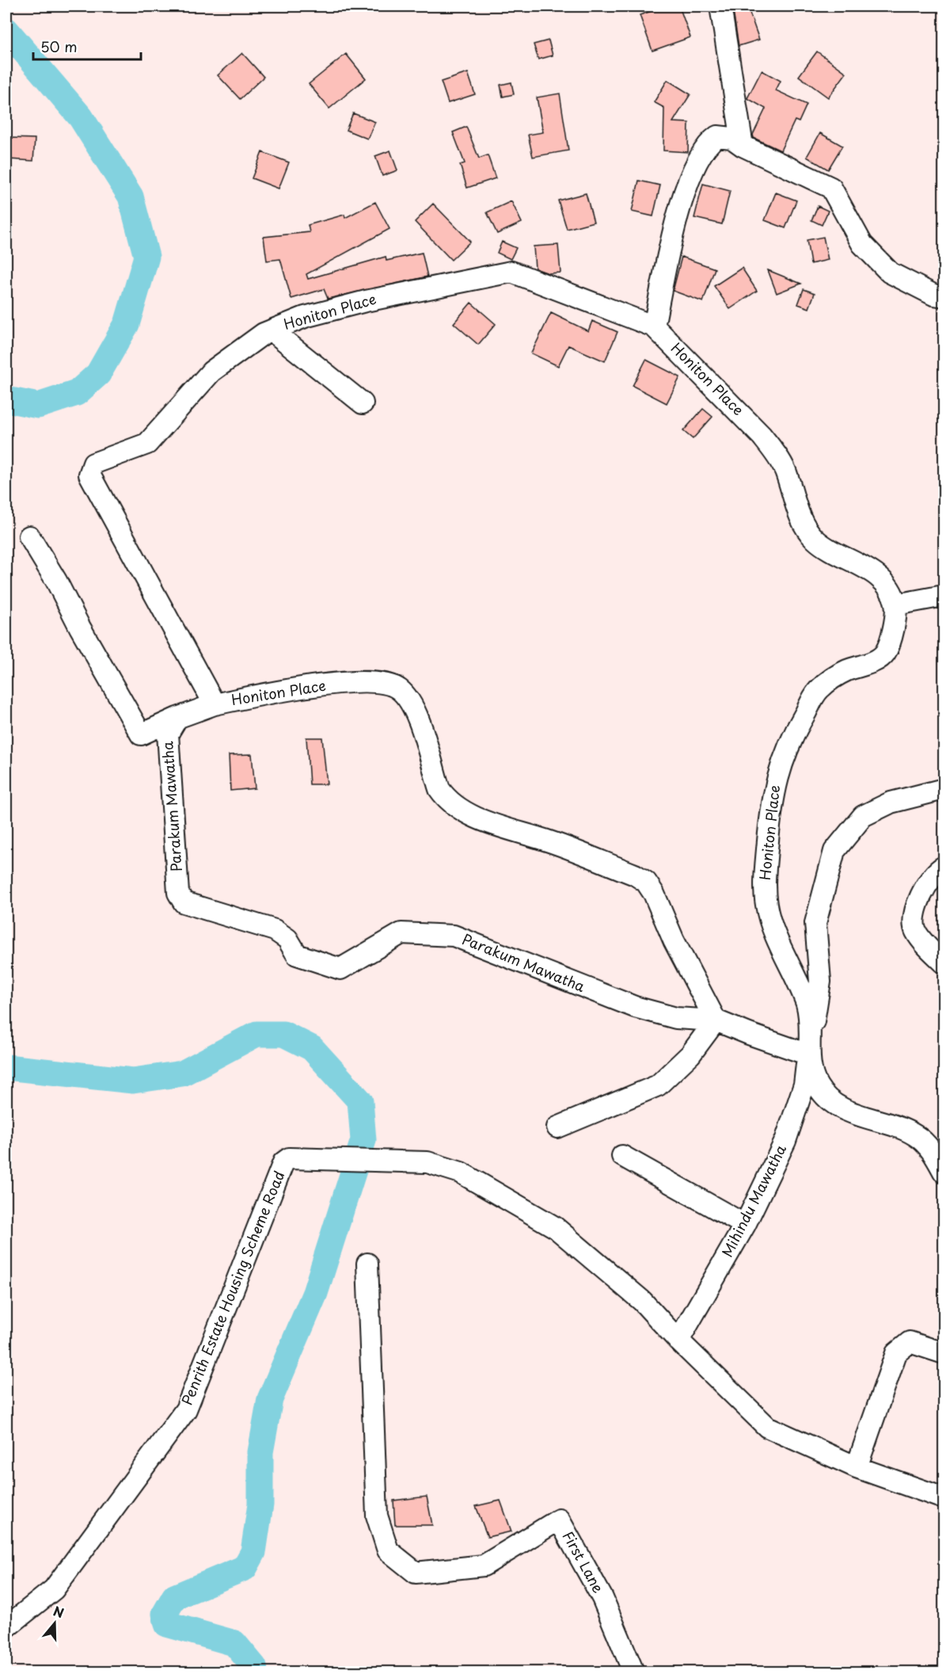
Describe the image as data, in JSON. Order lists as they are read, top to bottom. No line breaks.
{"streets":{"street":["Honiton Place","Parakum Mawatha","Mihindu Mawatha","Penrith Estate Housing Scheme Road","First Lane"]},"crossings":[["Honiton Place","Parakum Mawatha"],["Honiton Place","Mihindu Mawatha"],["Mihindu Mawatha","Penrith Estate Housing Scheme Road"]],"scale_bar":"50 m","north":"top"}
